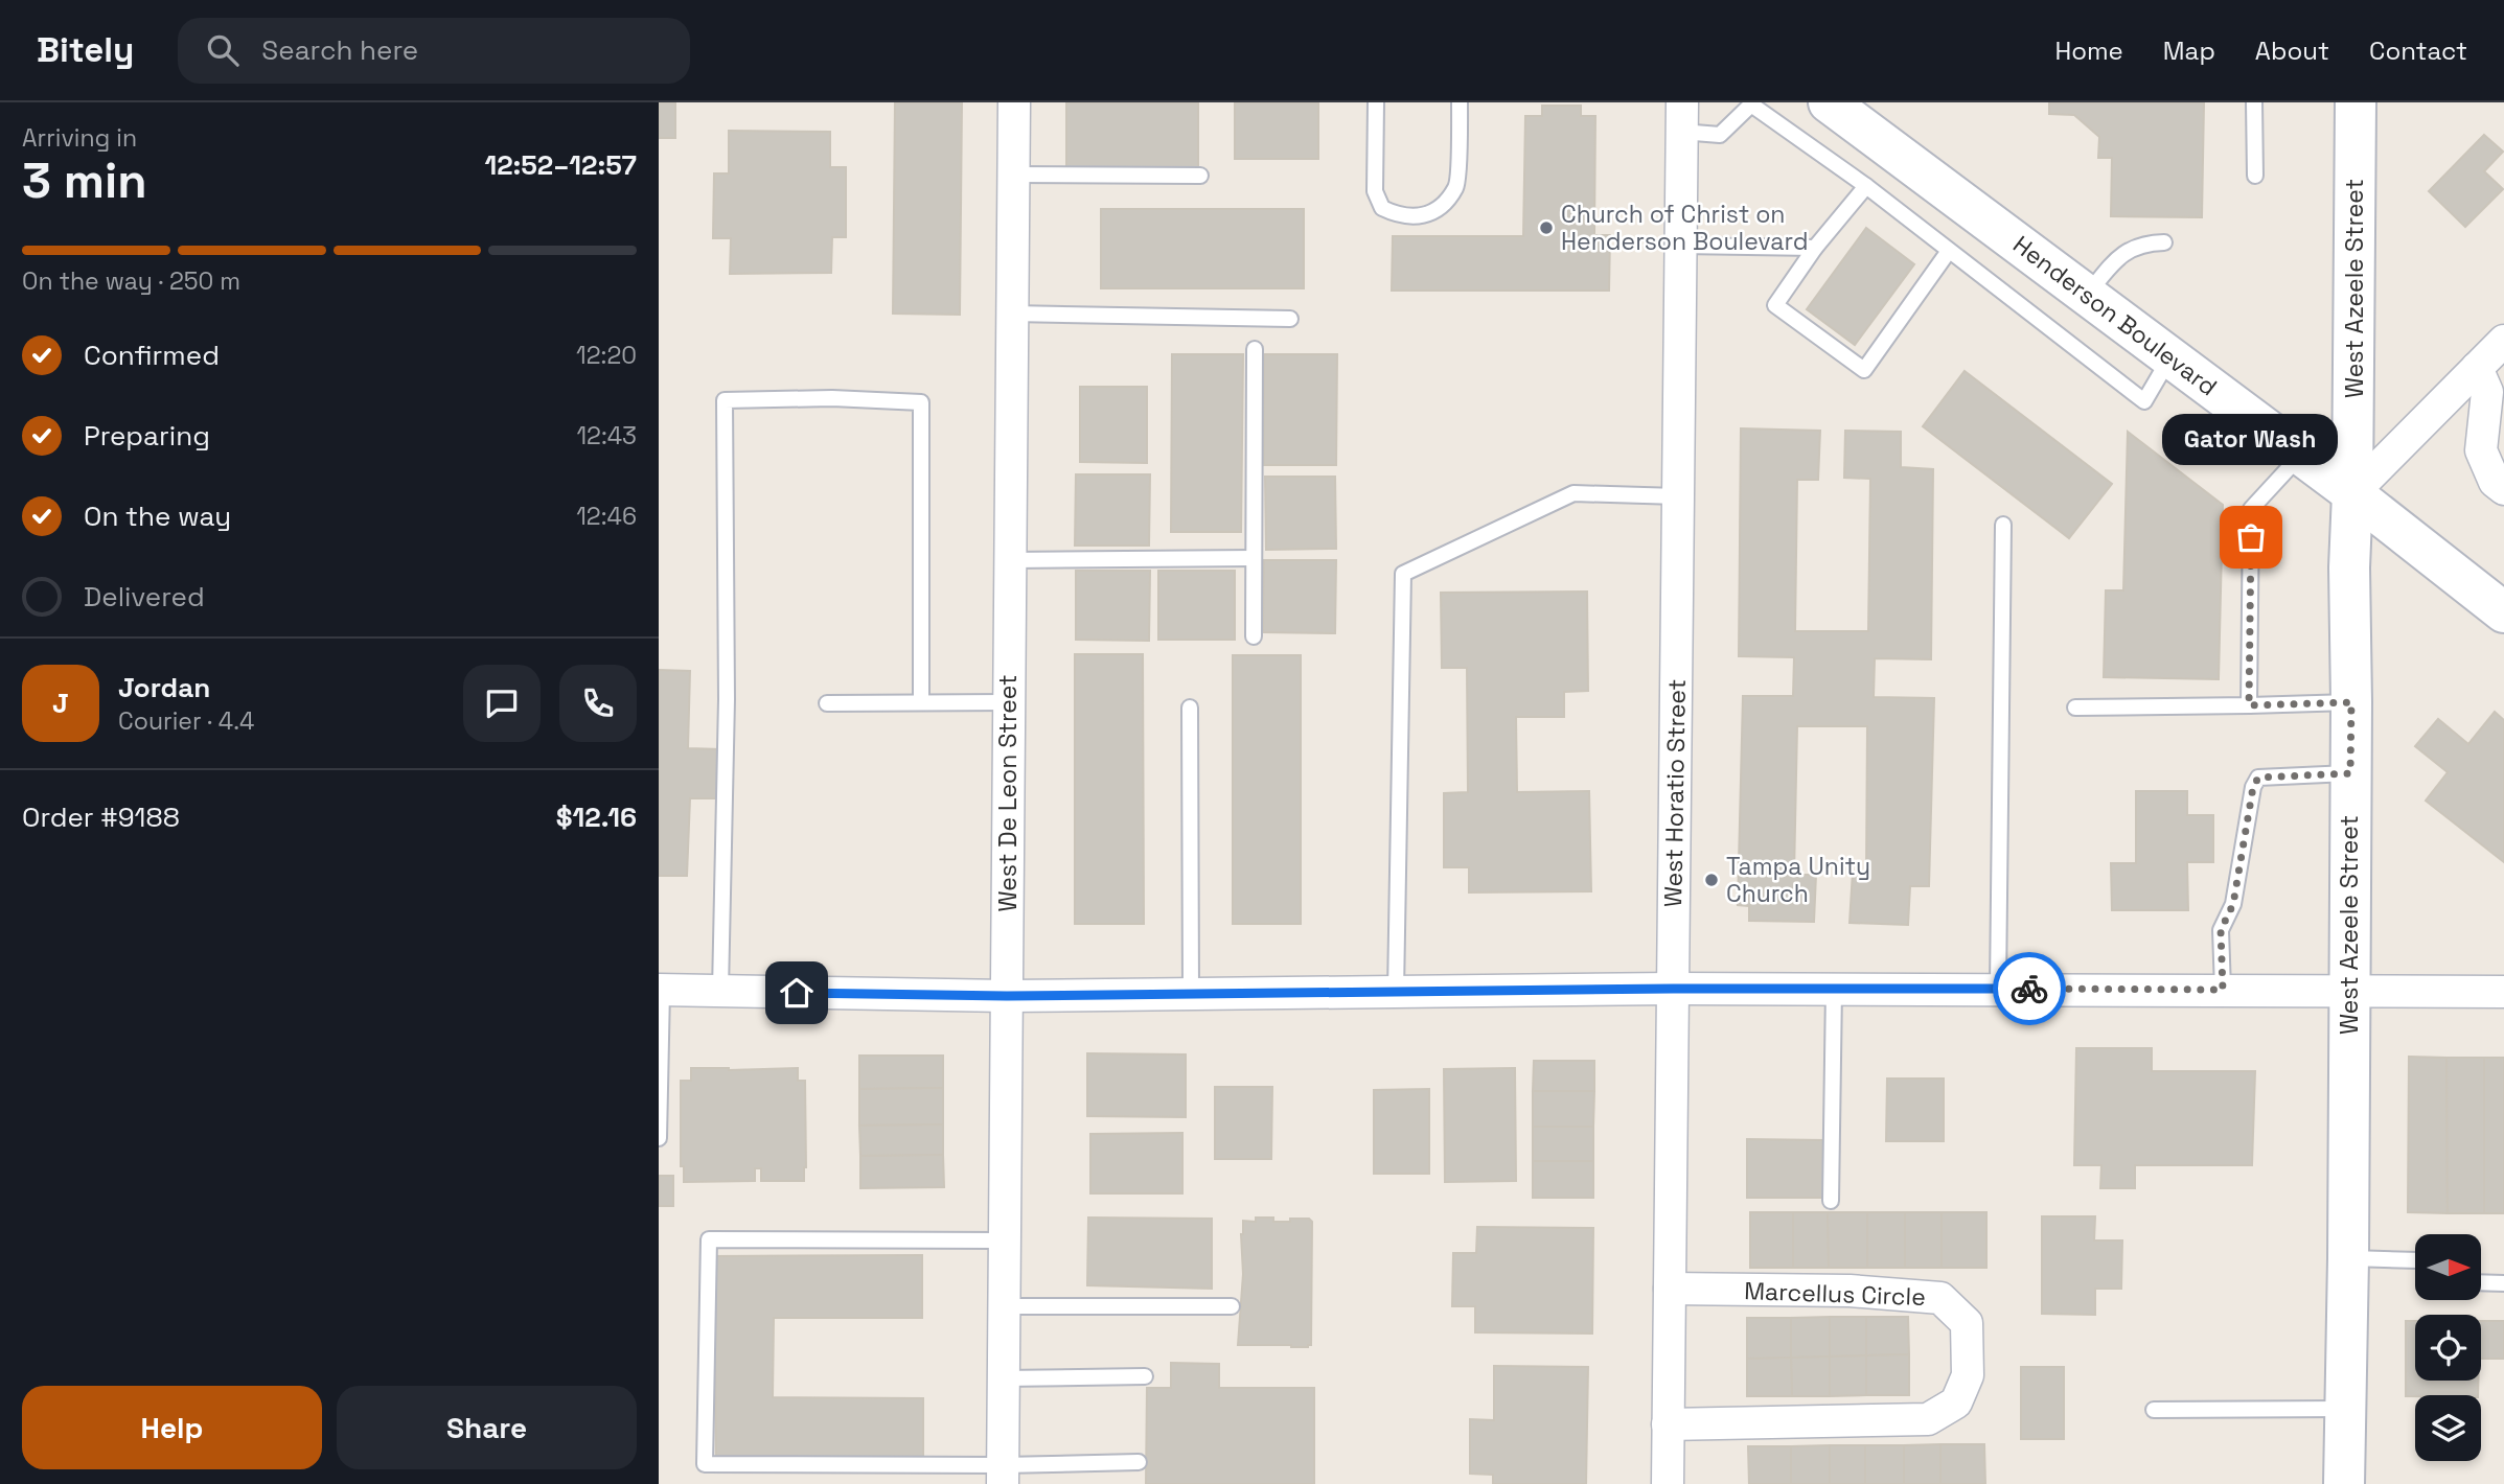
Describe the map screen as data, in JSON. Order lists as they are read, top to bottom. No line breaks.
{"streets":{"main road":["West Azeele Street","Henderson Boulevard"],"street":["West De Leon Street","West Horatio Street","Marcellus Circle"]},"crossings":[["West Azeele Street","Henderson Boulevard"],["West Horatio Street","Marcellus Circle"]],"places":["Church of Christ on Henderson Boulevard","Gator Wash","Tampa Unity Church"],"north":"right","page":{"header":"Bitely","search":"Search here","nav":["Home","Map","About","Contact"],"heading":["3 min","Arriving in","12:52–12:57"],"panel":["Jordan","Courier · 4.4","Order #9188","$12.16"],"bar":"On the way · 250 m","list":[["Confirmed","12:20"],["Preparing","12:43"],["On the way","12:46"],"Delivered"],"bubble":"Gator Wash","round":"J","buttons":["Help","Share"]}}
